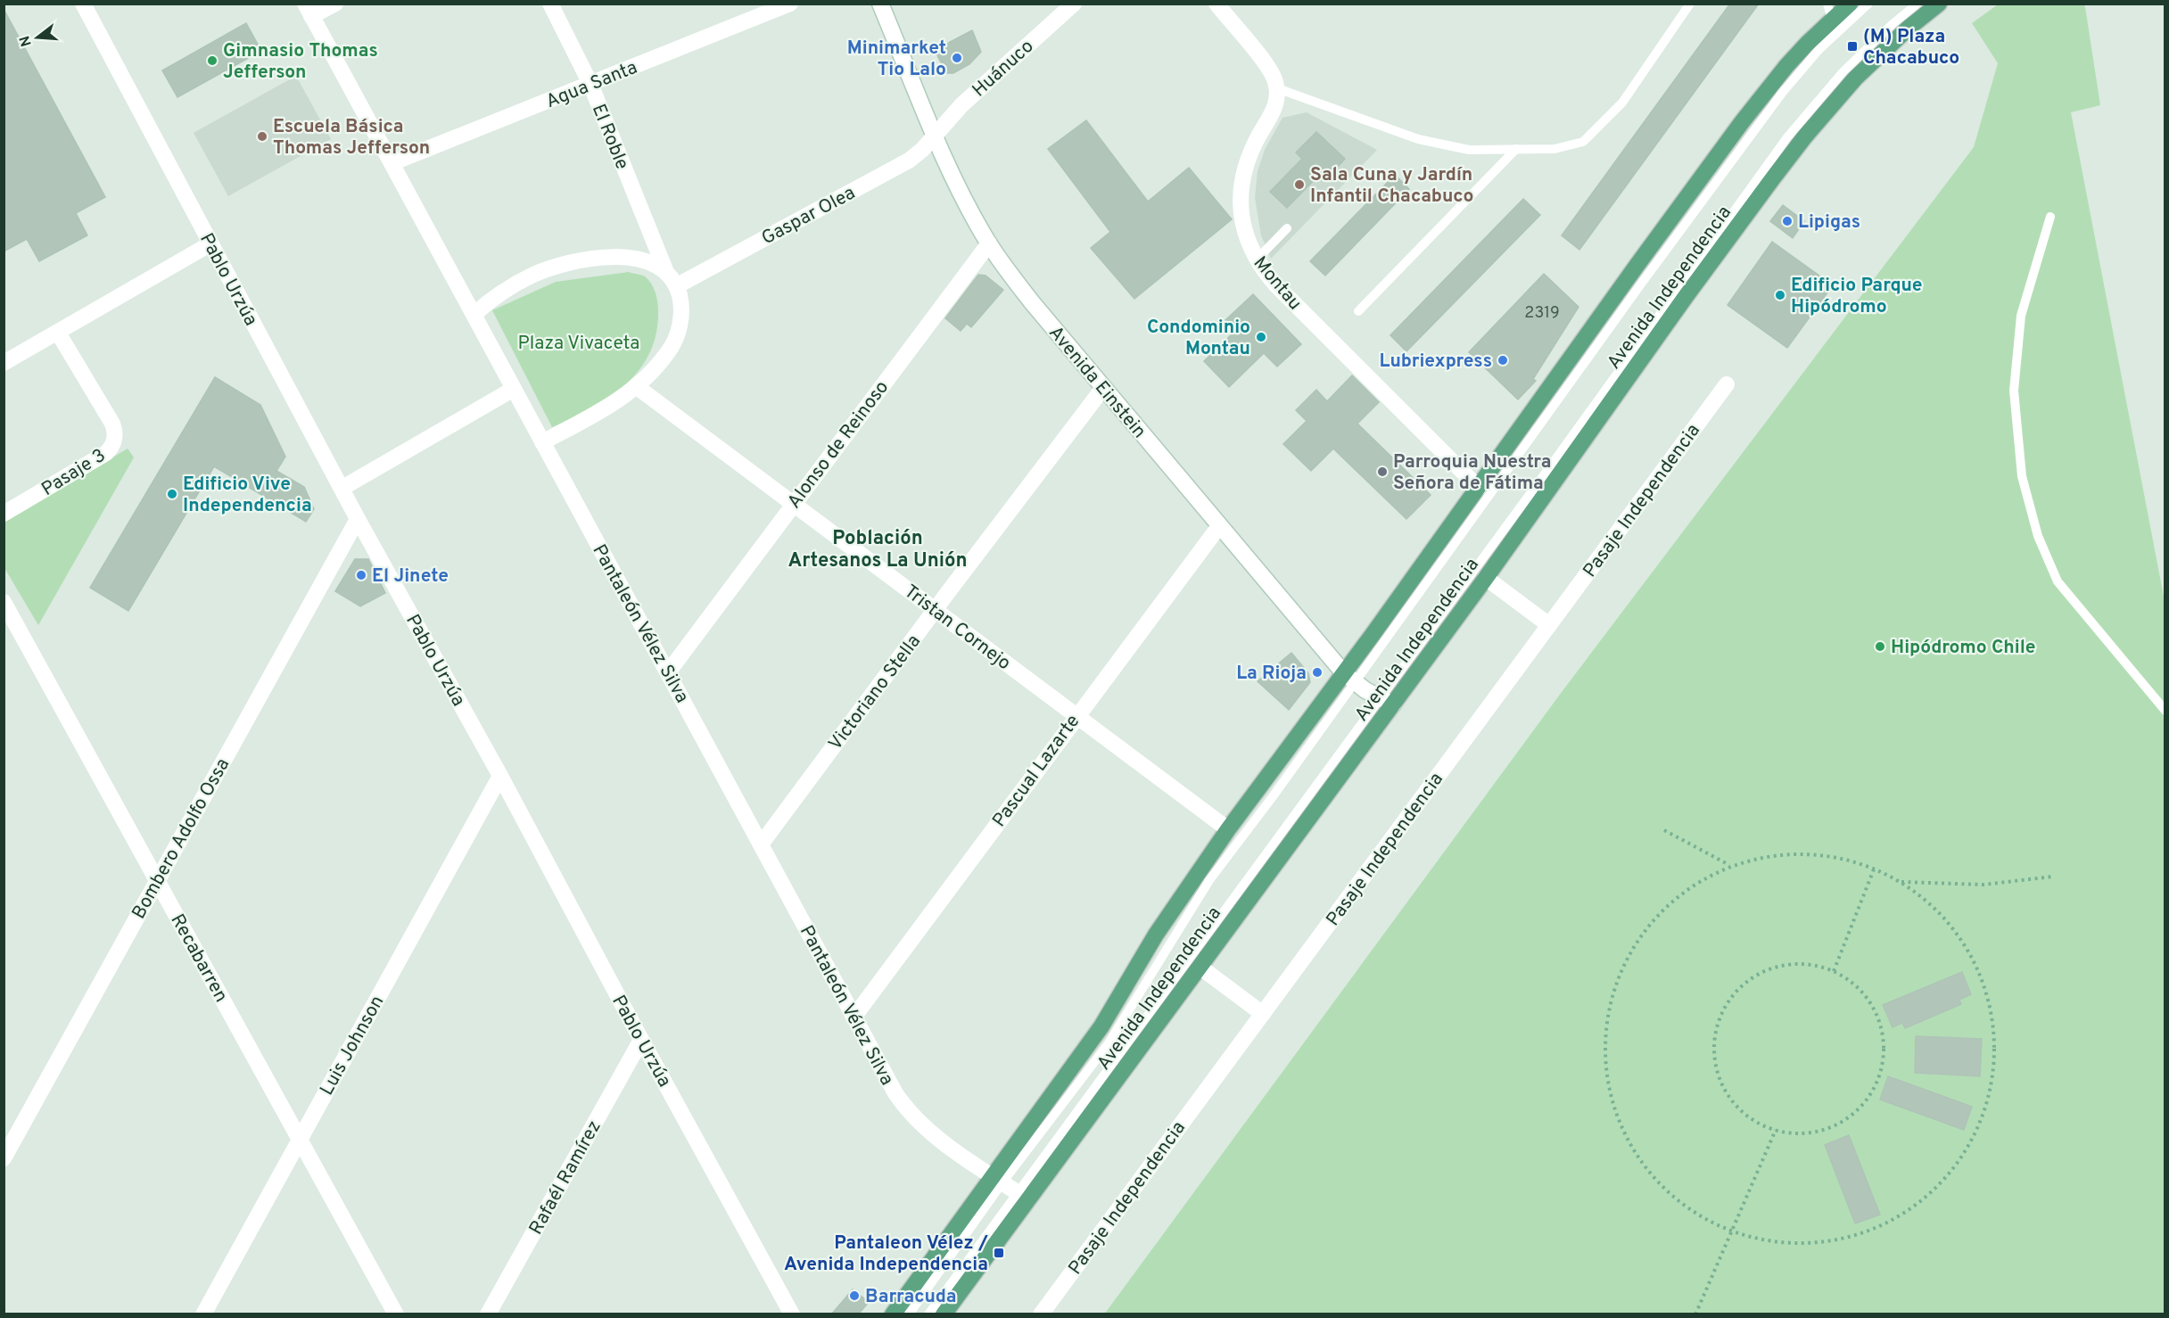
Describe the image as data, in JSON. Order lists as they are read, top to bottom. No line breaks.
{"streets":{"main road":["Avenida Independencia"],"street":["Huánuco","Agua Santa","El Roble","Gaspar Olea","Pablo Urzúa","Montau","Avenida Einstein","Alonso de Reinoso","Pasaje 3","Pasaje Independencia","Pantaleón Vélez Silva","Tristan Cornejo","Victoriano Stella","Pascual Lazarte","Bombero Adolfo Ossa","Recabarren","Luis Johnson","Rafaél Ramírez"]},"crossings":[["Huánuco","Gaspar Olea"],["Huánuco","Avenida Einstein"],["Agua Santa","El Roble"],["Agua Santa","Pantaleón Vélez Silva"],["El Roble","Gaspar Olea"],["El Roble","Pantaleón Vélez Silva"],["El Roble","Tristan Cornejo"],["Gaspar Olea","Avenida Einstein"],["Gaspar Olea","Pantaleón Vélez Silva"],["Gaspar Olea","Tristan Cornejo"],["Pablo Urzúa","Bombero Adolfo Ossa"],["Pablo Urzúa","Luis Johnson"],["Pablo Urzúa","Rafaél Ramírez"],["Montau","Avenida Independencia"],["Avenida Independencia","Avenida Einstein"],["Avenida Independencia","Pantaleón Vélez Silva"],["Avenida Independencia","Tristan Cornejo"],["Avenida Einstein","Alonso de Reinoso"],["Avenida Einstein","Victoriano Stella"],["Avenida Einstein","Pascual Lazarte"],["Alonso de Reinoso","Pantaleón Vélez Silva"],["Alonso de Reinoso","Tristan Cornejo"],["Pantaleón Vélez Silva","Tristan Cornejo"],["Pantaleón Vélez Silva","Victoriano Stella"],["Pantaleón Vélez Silva","Pascual Lazarte"],["Tristan Cornejo","Victoriano Stella"],["Tristan Cornejo","Pascual Lazarte"],["Bombero Adolfo Ossa","Recabarren"],["Recabarren","Luis Johnson"]],"districts":["Población Artesanos La Unión"],"parks":["Plaza Vivaceta"],"places":{"transit":["(M) Plaza Chacabuco","Pantaleon Vélez / Avenida Independencia"],"other":["Minimarket Tio Lalo","Gimnasio Thomas Jefferson","Escuela Básica Thomas Jefferson","Sala Cuna y Jardín Infantil Chacabuco","Lipigas","Edificio Parque Hipódromo","Condominio Montau","Lubriexpress","Parroquia Nuestra Señora de Fátima","Edificio Vive Independencia","El Jinete","Hipódromo Chile","La Rioja","Barracuda"]},"house_numbers":["2319"],"north":"left"}
